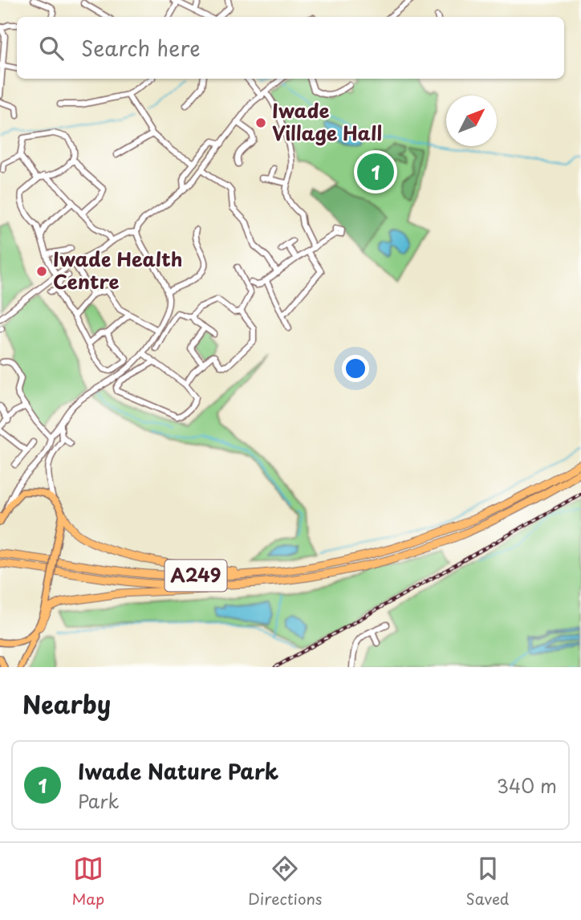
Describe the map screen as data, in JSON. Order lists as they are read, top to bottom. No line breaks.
{"streets":{"highway":["A249"]},"places":["Iwade Village Hall","Iwade Health Centre"],"north":"top right","page":{"search":"Search here","pins":"1","heading":"Nearby","list":[{"mark":"1","name":"Iwade Nature Park","note":"Park","value":"340 m"}],"nav":["Map","Directions","Saved"]}}
